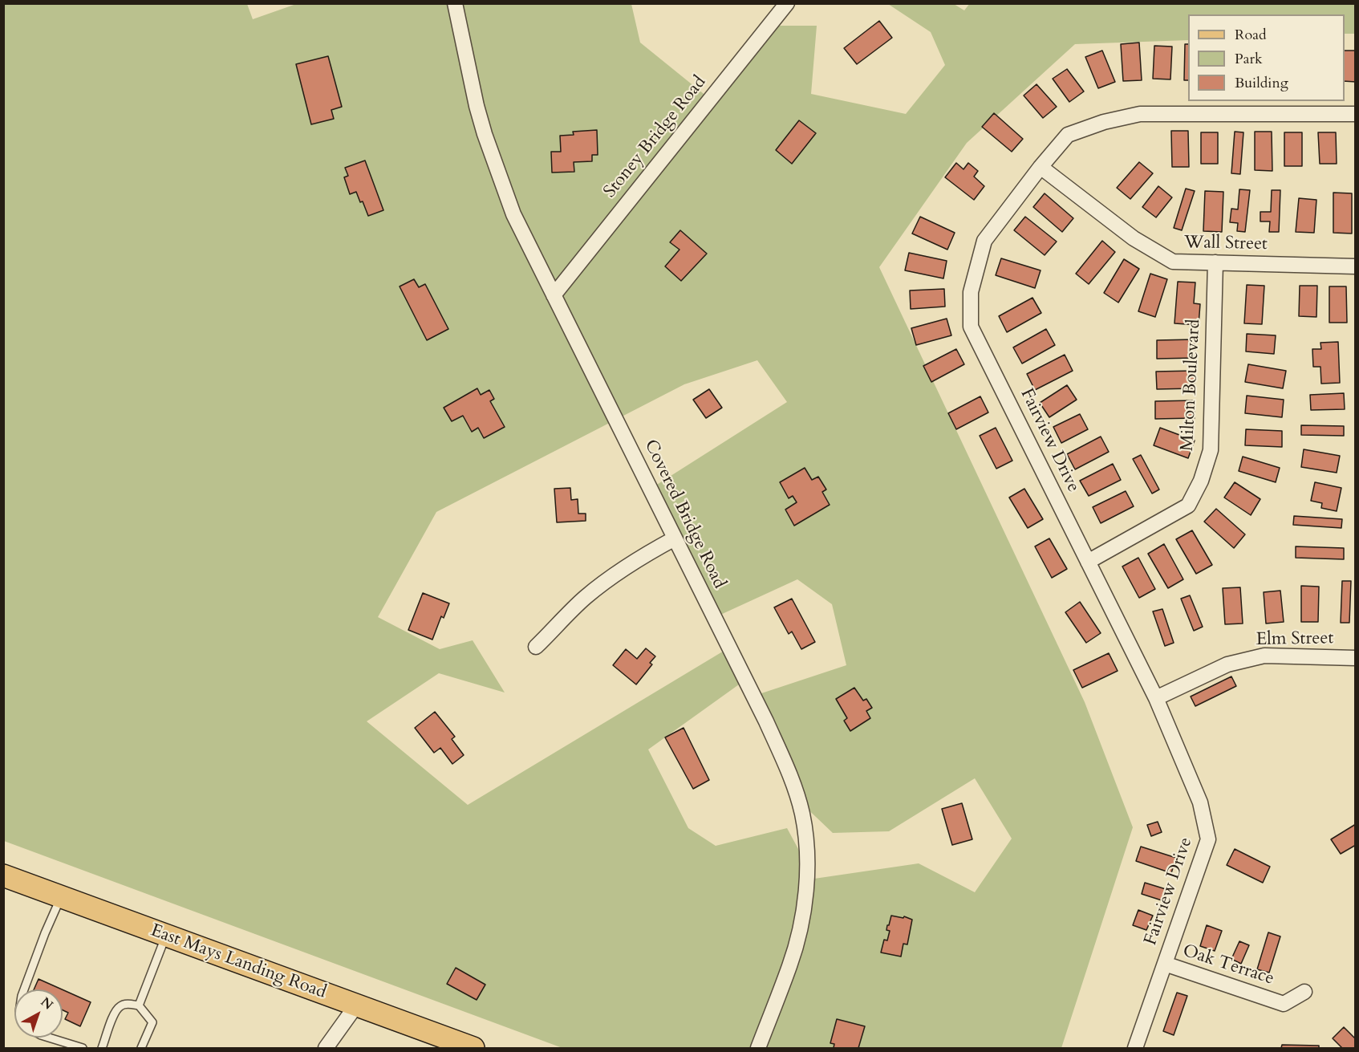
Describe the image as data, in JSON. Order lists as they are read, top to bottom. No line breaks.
{"streets":{"main road":["East Mays Landing Road"],"street":["Stoney Bridge Road","Wall Street","Milton Boulevard","Fairview Drive","Covered Bridge Road","Elm Street","Oak Terrace"]},"crossings":[["Stoney Bridge Road","Covered Bridge Road"],["Wall Street","Milton Boulevard"],["Wall Street","Fairview Drive"],["Milton Boulevard","Fairview Drive"],["Fairview Drive","Elm Street"],["Fairview Drive","Oak Terrace"]],"legend":["Road","Park","Building"],"north":"top right"}
